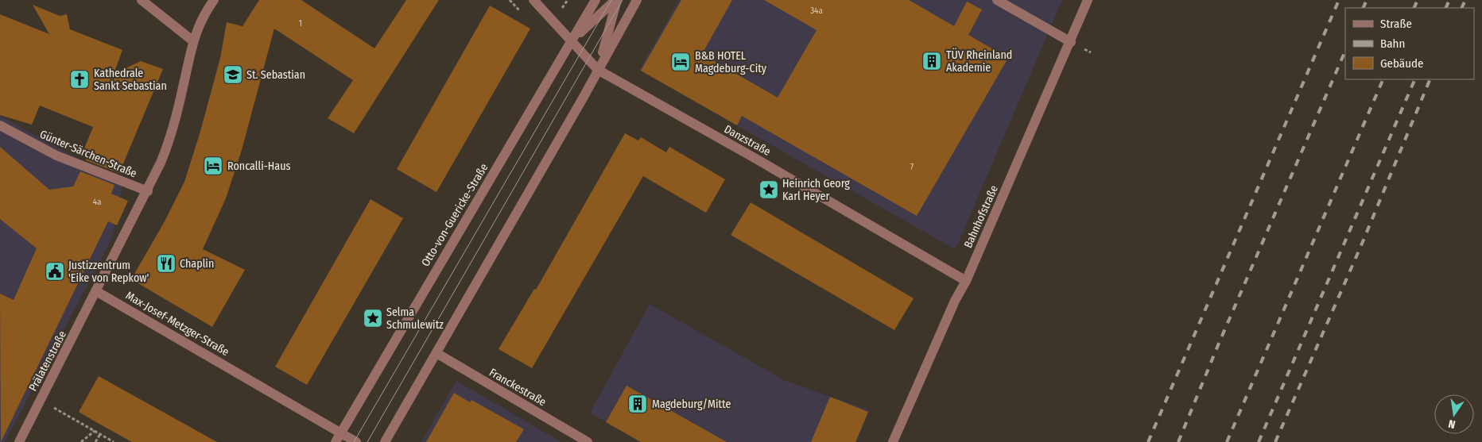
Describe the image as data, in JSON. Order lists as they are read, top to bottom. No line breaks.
{"streets":{"street":["Danzstraße","Günter-Särchen-Straße","Otto-von-Guericke-Straße","Bahnhofstraße","Max-Josef-Metzger-Straße","Prälatenstraße","Franckestraße"]},"crossings":[["Danzstraße","Otto-von-Guericke-Straße"],["Danzstraße","Bahnhofstraße"],["Otto-von-Guericke-Straße","Max-Josef-Metzger-Straße"],["Max-Josef-Metzger-Straße","Prälatenstraße"]],"places":{"building":["TÜV Rheinland Akademie","Magdeburg/Mitte"],"hotel":["B&B HOTEL Magdeburg-City","Roncalli-Haus"],"school or university":["St. Sebastian"],"church":["Kathedrale Sankt Sebastian"],"place":["Heinrich Georg Karl Heyer","Selma Schmulewitz"],"restaurant":["Chaplin"],"public building":["Justizzentrum 'Eike von Repkow'"]},"house_numbers":["34a","1","7","4a"],"legend":["Straße","Bahn","Gebäude"],"north":"bottom"}
